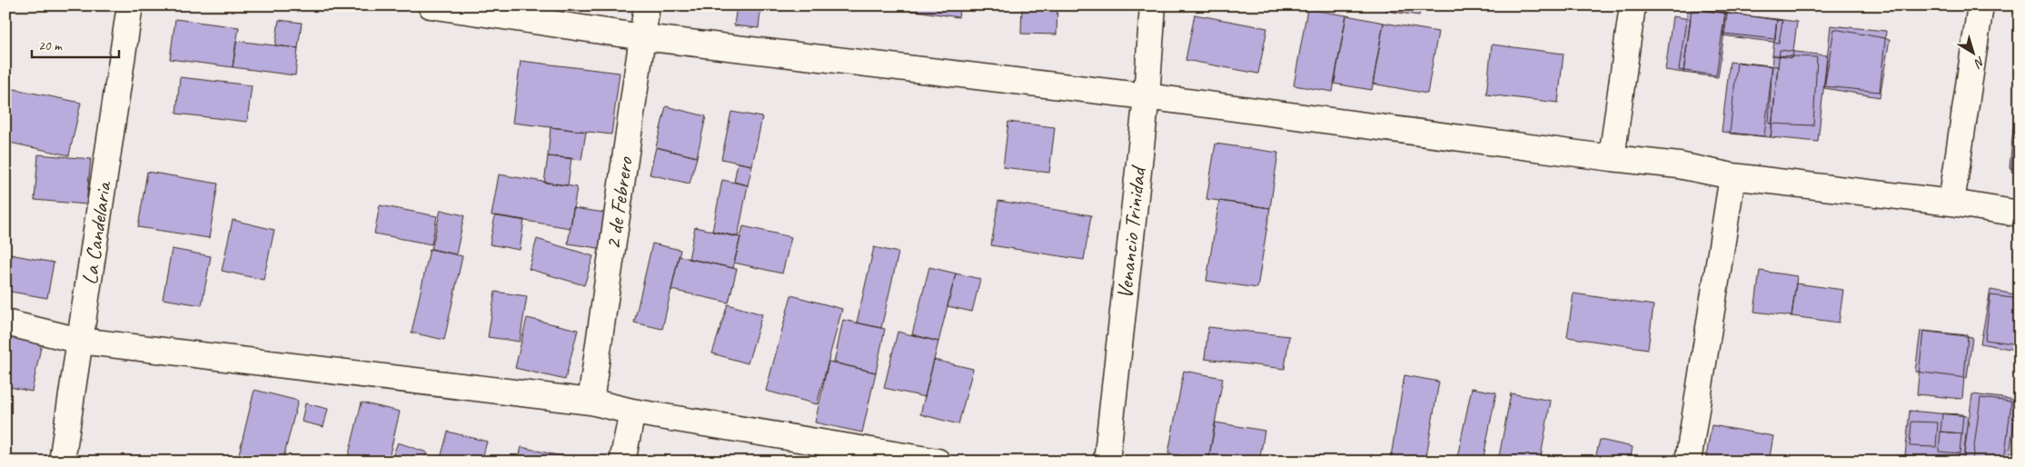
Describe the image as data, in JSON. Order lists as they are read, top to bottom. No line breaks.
{"streets":{"street":["2 de Febrero","La Candelaria","Venancio Trinidad"]},"scale_bar":"20 m","north":"bottom right"}
